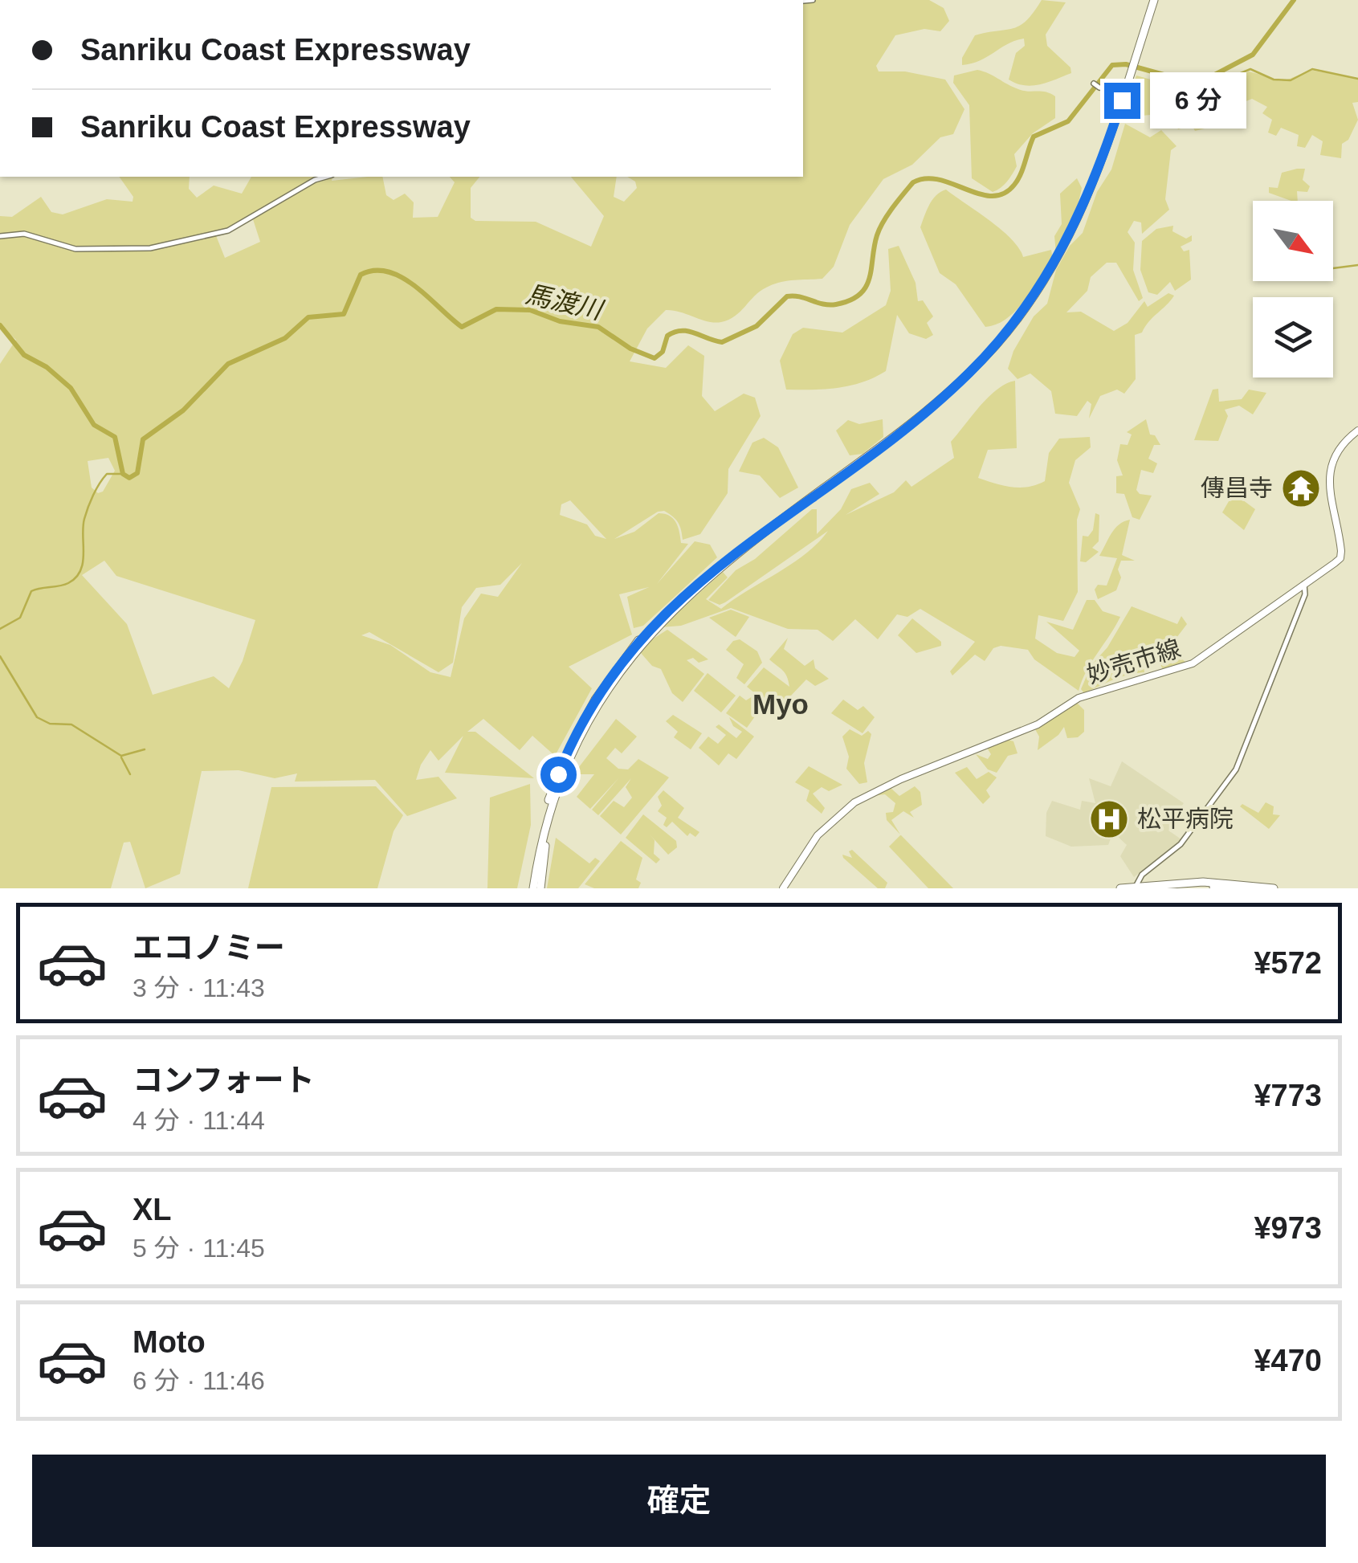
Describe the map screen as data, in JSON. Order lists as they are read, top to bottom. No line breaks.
{"streets":{"main road":["妙売市線"]},"districts":["Myo"],"water":["馬渡川"],"places":{"temple":["傳昌寺"],"hospital":["松平病院"]},"north":"bottom right","page":{"banner":["Sanriku Coast Expressway","Sanriku Coast Expressway"],"bubble":"6 分","list":[{"name":"エコノミー","note":"3 分 · 11:43","value":"¥572"},{"name":"コンフォート","note":"4 分 · 11:44","value":"¥773"},{"name":"XL","note":"5 分 · 11:45","value":"¥973"},{"name":"Moto","note":"6 分 · 11:46","value":"¥470"}],"buttons":"確定"}}
